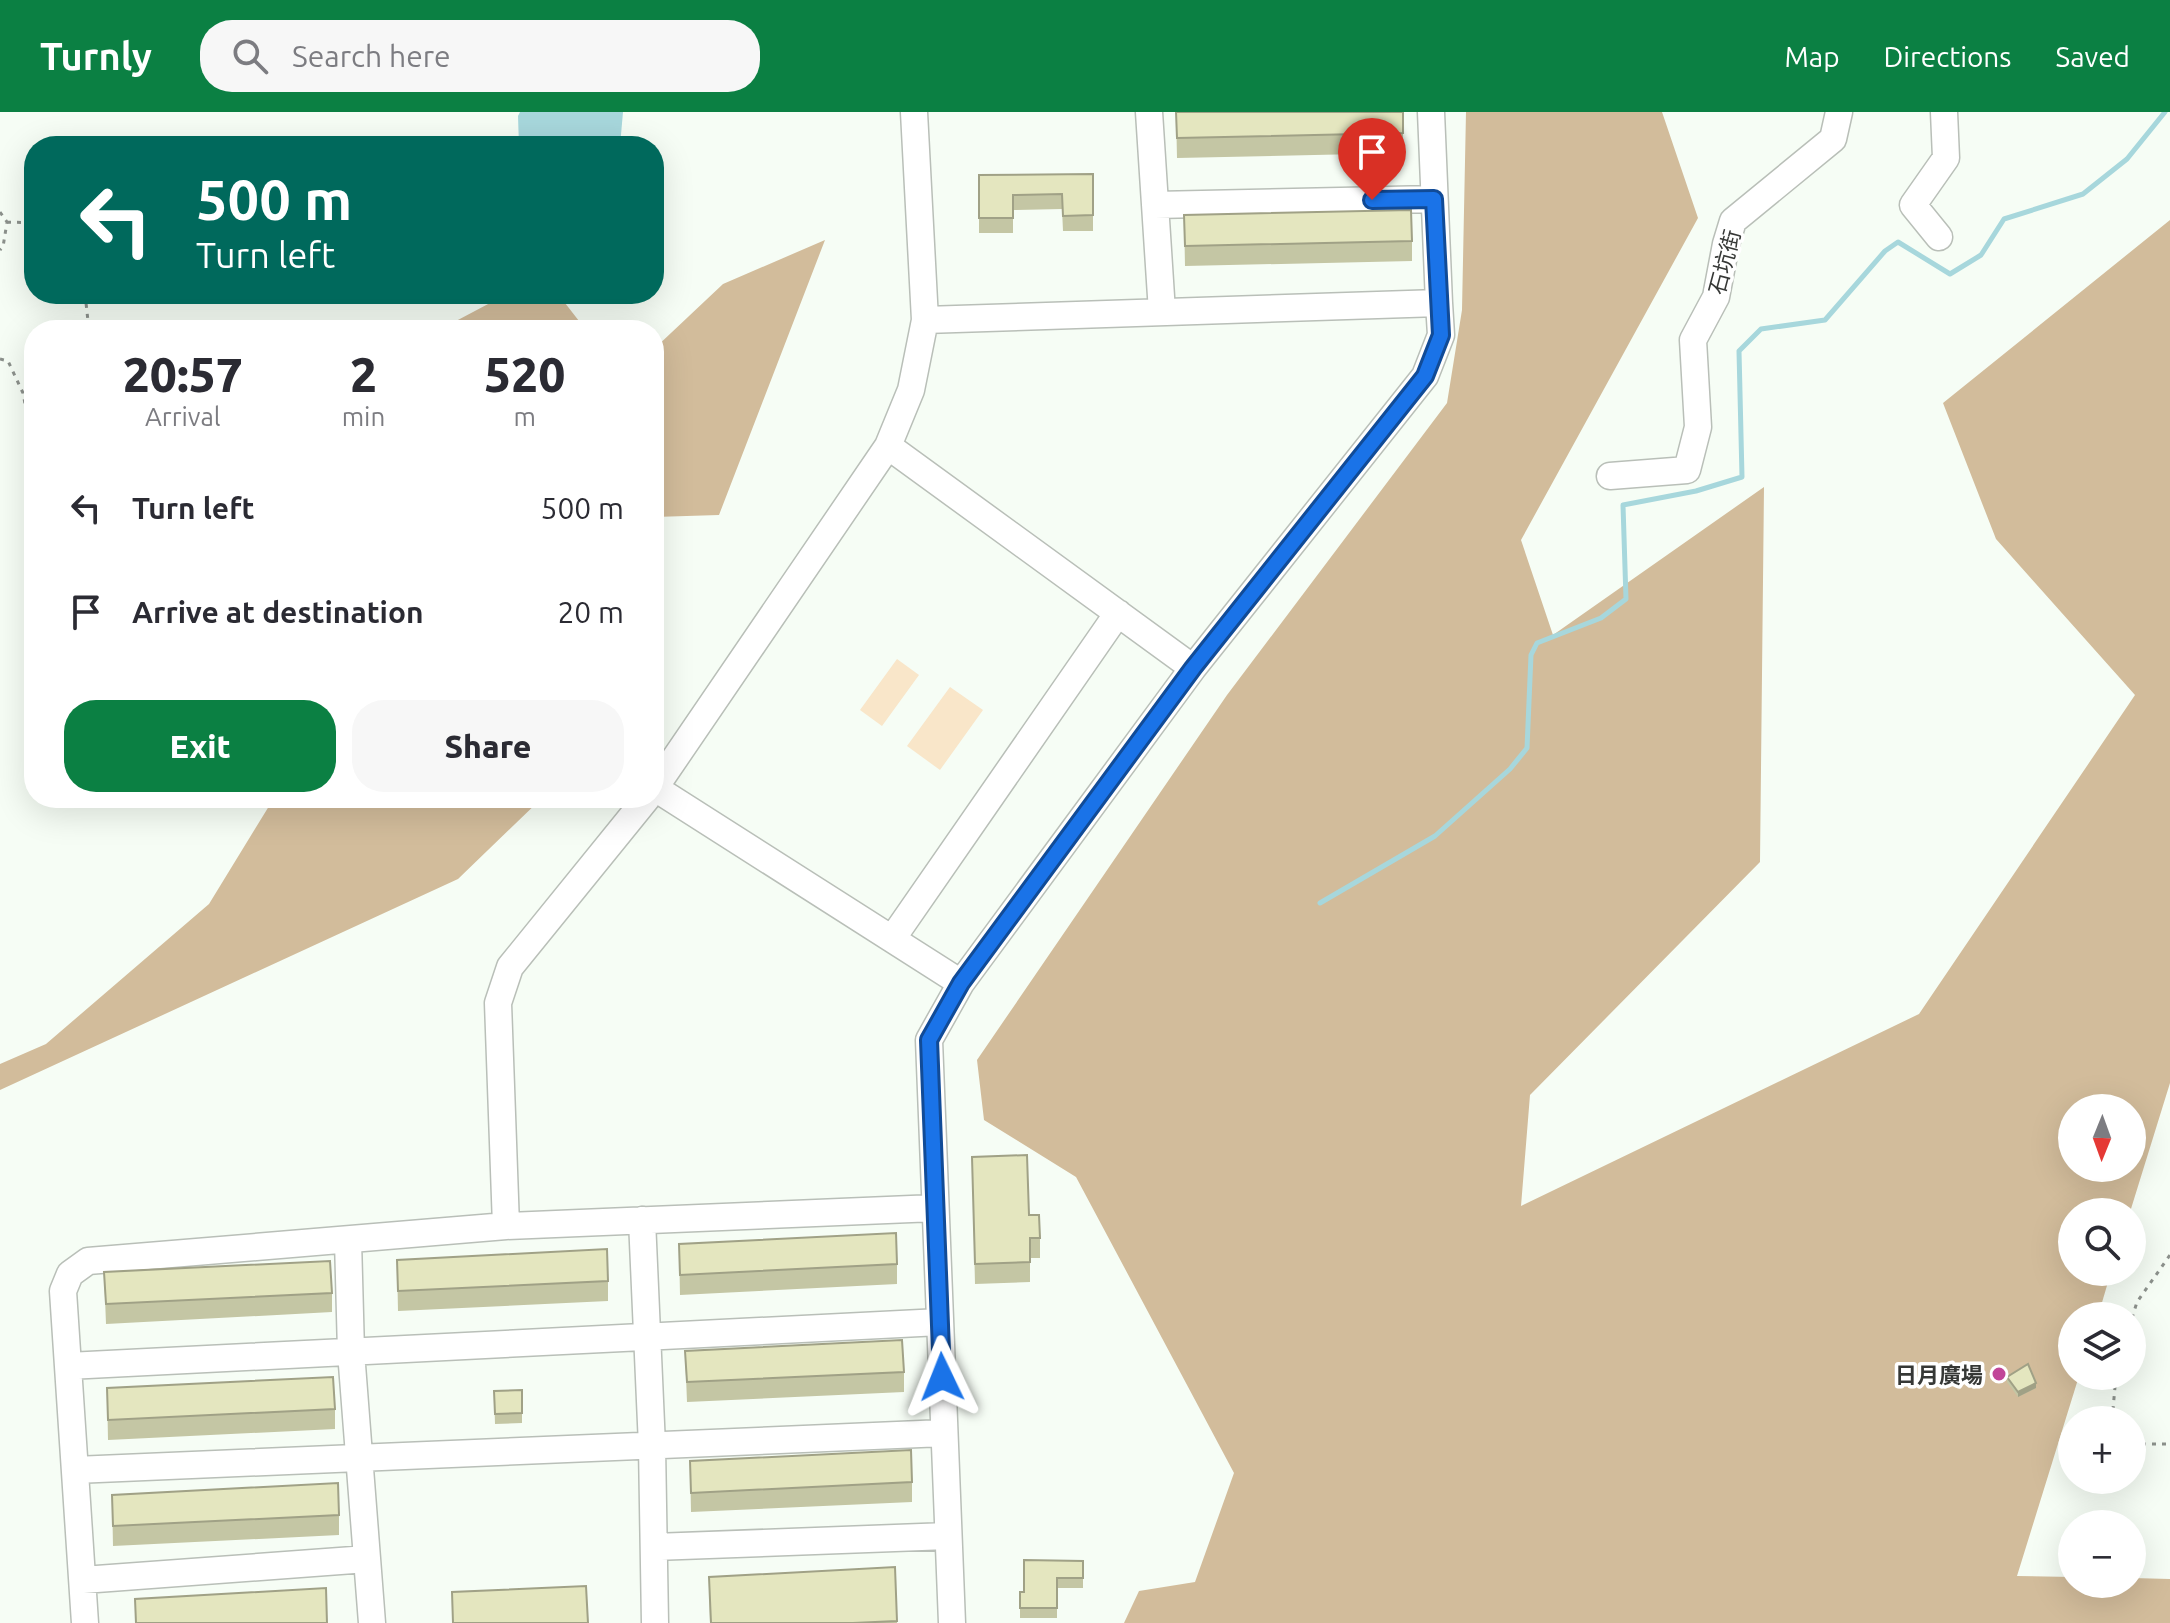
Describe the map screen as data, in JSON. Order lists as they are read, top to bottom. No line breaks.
{"streets":{"street":["石坑街"]},"places":["日月廣場"],"north":"bottom","page":{"header":"Turnly","search":"Search here","nav":["Map","Directions","Saved"],"turn":["500 m","Turn left"],"eta":["20:57","Arrival","2","min","520","m"],"list":[{"name":"Turn left","value":"500 m"},{"name":"Arrive at destination","value":"20 m"}],"buttons":["Exit","Share"],"map_buttons":["+","−"]}}
